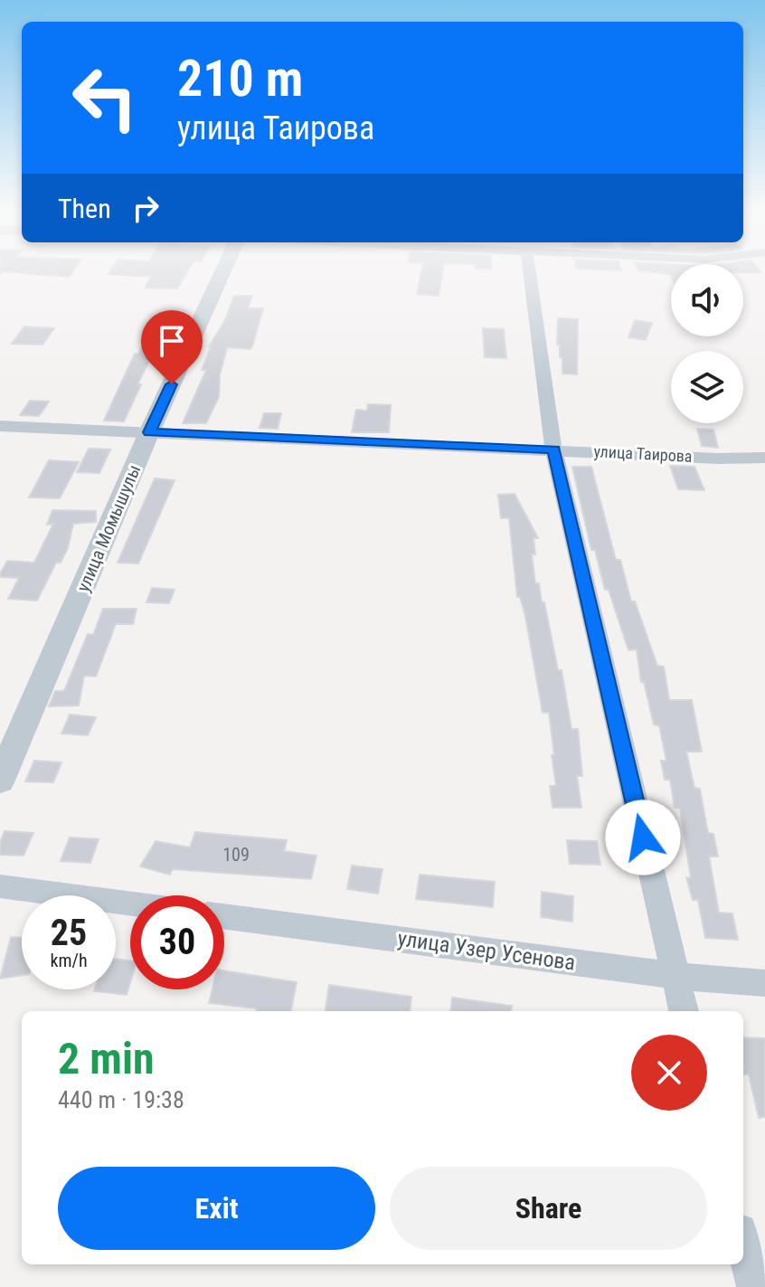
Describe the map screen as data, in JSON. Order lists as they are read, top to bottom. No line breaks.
{"streets":{"street":["улица Таирова","улица Момышулы","улица Узер Усенова"]},"crossings":[["улица Таирова","улица Момышулы"]],"house_numbers":["109"],"page":{"turn":["210 m","улица Таирова"],"then":"Then","speed":"25 km/h","limit":"30","heading":["2 min","440 m · 19:38"],"buttons":["Exit","Share"]}}
